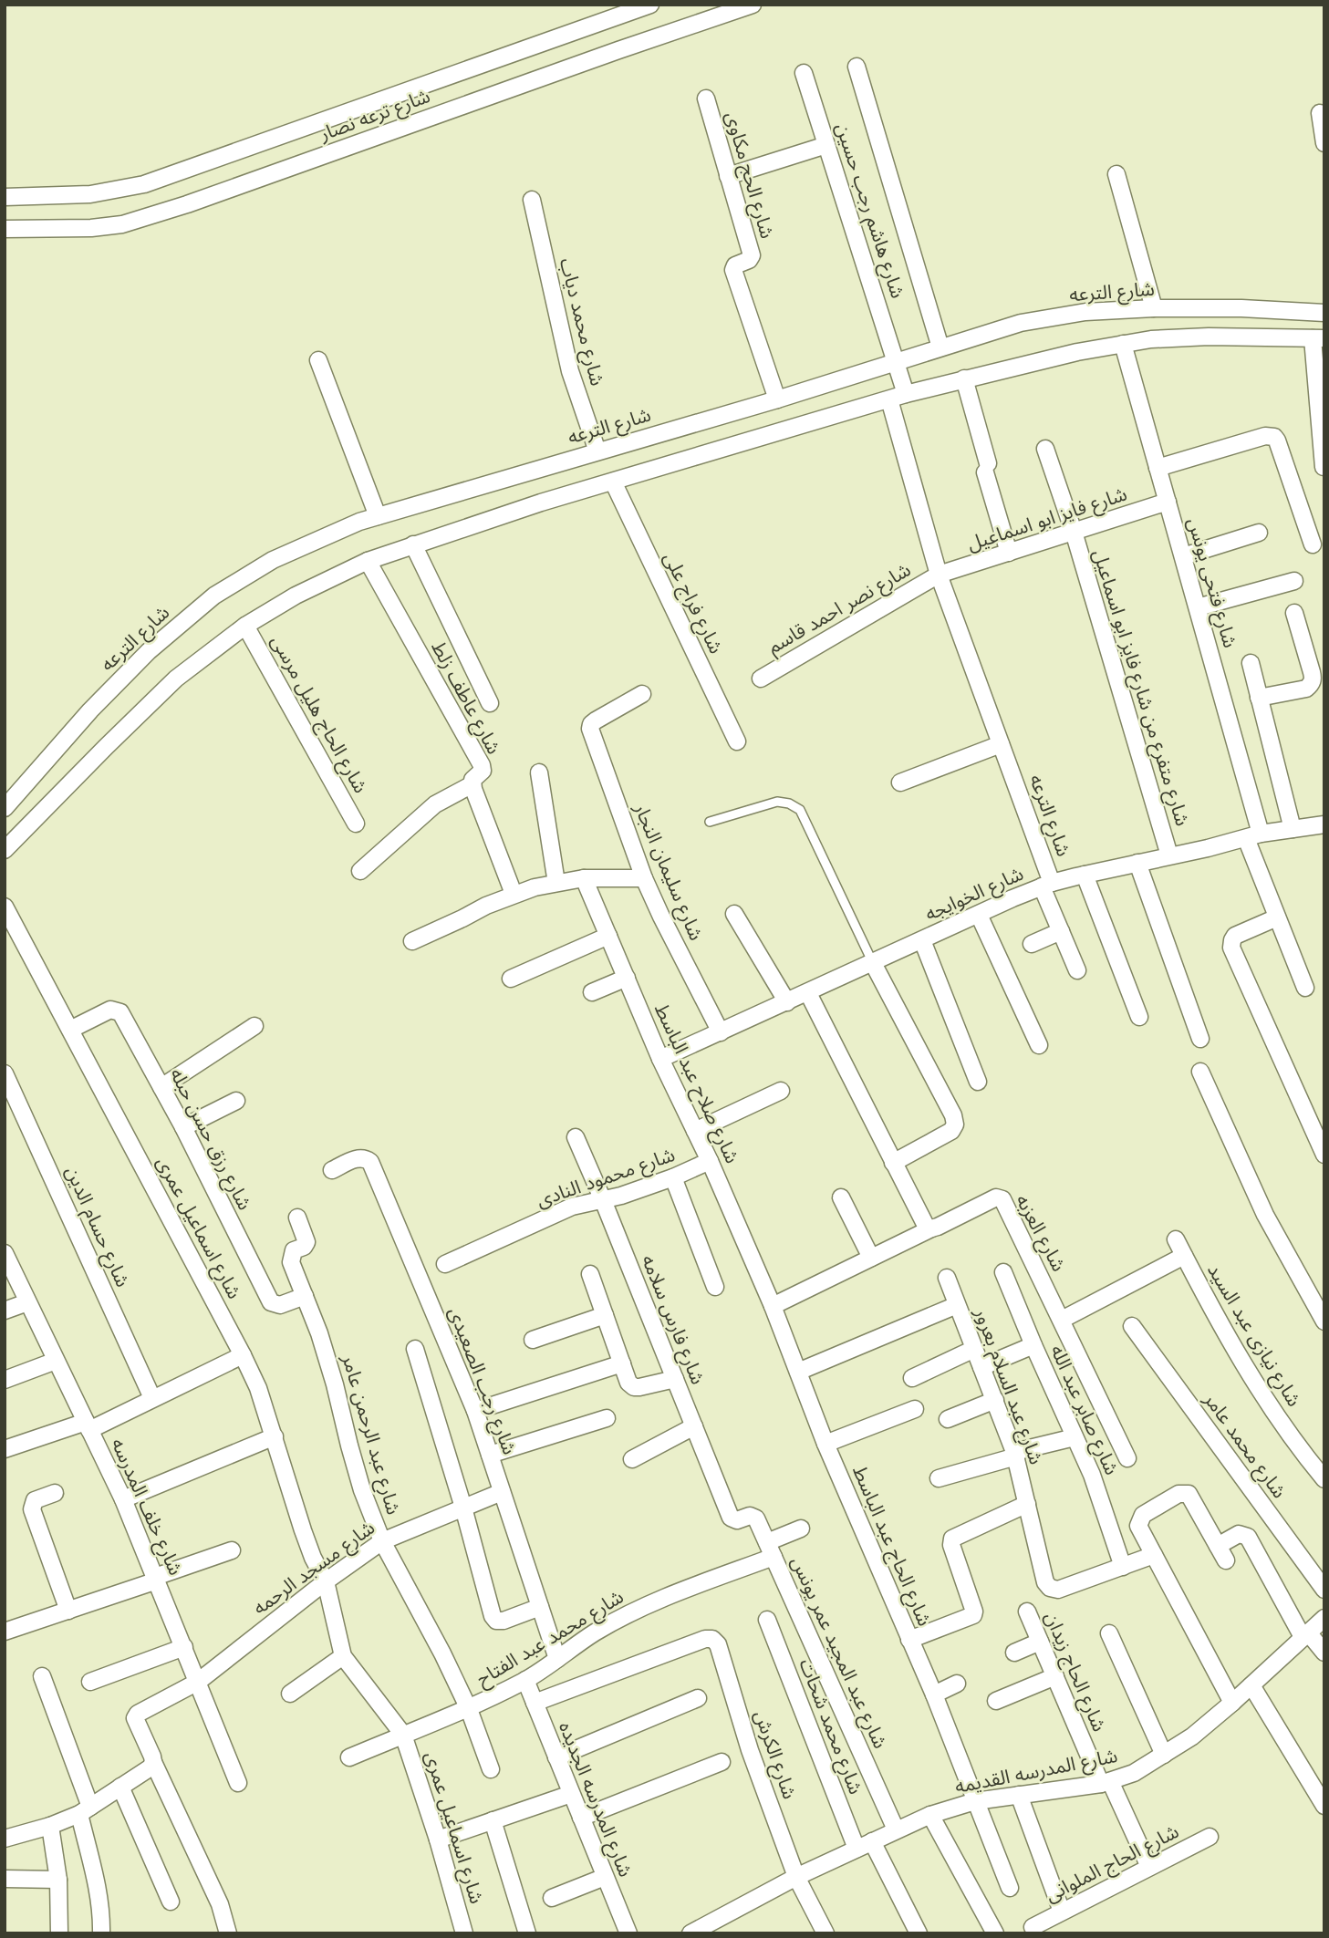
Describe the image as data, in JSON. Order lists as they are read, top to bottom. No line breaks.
{"streets":{"street":["شارع ترعه نصار","شارع الحج مكاوى","شارع هاشم رجب حسين","شارع الترعه","شارع محمد دياب","شارع فايز ابو اسماعيل","شارع فتحى يونس","شارع فراج على","شارع نصر احمد قاسم","شارع متفرع من شارع فايز ابو اسماعيل","شارع عاطف زلط","شارع الحاج هليل مرسى","شارع سليمان النجار","شارع الخوايجه","شارع صلاح عبد الباسط","شارع رزق حسن حبله","شارع محمود النادى","شارع حسام الدين","شارع اسماعيل عمرى","شارع العزبه","شارع فارس سلامه","شارع نيازى عبد السيد","شارع رجب الصعيدى","شارع عبد السلام بعرور","شارع صابر عبد الله","شارع عبد الرحمن عامر","شارع محمد عامر","شارع خلف المدرسه","شارع الحاج عبد الباسط","شارع مسجد الرحمه","شارع محمد عبد الفتاح","شارع عبد المجيد عمر يونس","شارع الحاج زيدان","شارع محمد شحات","شارع الكرش","شارع المدرسه القديمه","شارع المدرسه الجديده","شارع الحاج الملوانى"]},"crossings":[["شارع الحج مكاوى","شارع الترعه"],["شارع هاشم رجب حسين","شارع الترعه"],["شارع الترعه","شارع محمد دياب"],["شارع الترعه","شارع فايز ابو اسماعيل"],["شارع الترعه","شارع نصر احمد قاسم"],["شارع الترعه","شارع الخوايجه"],["شارع فايز ابو اسماعيل","شارع فتحى يونس"],["شارع فايز ابو اسماعيل","شارع نصر احمد قاسم"],["شارع فايز ابو اسماعيل","شارع متفرع من شارع فايز ابو اسماعيل"],["شارع فتحى يونس","شارع الخوايجه"],["شارع متفرع من شارع فايز ابو اسماعيل","شارع الخوايجه"],["شارع سليمان النجار","شارع الخوايجه"],["شارع الخوايجه","شارع صلاح عبد الباسط"],["شارع صلاح عبد الباسط","شارع محمود النادى"],["شارع صلاح عبد الباسط","شارع الحاج عبد الباسط"],["شارع رزق حسن حبله","شارع اسماعيل عمرى"],["شارع رزق حسن حبله","شارع عبد الرحمن عامر"],["شارع محمود النادى","شارع فارس سلامه"],["شارع اسماعيل عمرى","شارع مسجد الرحمه"],["شارع اسماعيل عمرى","شارع محمد عبد الفتاح"],["شارع فارس سلامه","شارع عبد المجيد عمر يونس"],["شارع رجب الصعيدى","شارع مسجد الرحمه"],["شارع رجب الصعيدى","شارع محمد عبد الفتاح"],["شارع عبد السلام بعرور","شارع صابر عبد الله"],["شارع عبد الرحمن عامر","شارع مسجد الرحمه"],["شارع عبد الرحمن عامر","شارع محمد عبد الفتاح"],["شارع خلف المدرسه","شارع مسجد الرحمه"],["شارع الحاج عبد الباسط","شارع المدرسه القديمه"],["شارع محمد عبد الفتاح","شارع عبد المجيد عمر يونس"],["شارع محمد عبد الفتاح","شارع المدرسه الجديده"],["شارع عبد المجيد عمر يونس","شارع المدرسه القديمه"],["شارع الحاج زيدان","شارع المدرسه القديمه"],["شارع الحاج زيدان","شارع الحاج الملوانى"],["شارع محمد شحات","شارع المدرسه القديمه"],["شارع الكرش","شارع المدرسه القديمه"],["شارع الكرش","شارع المدرسه الجديده"]]}
